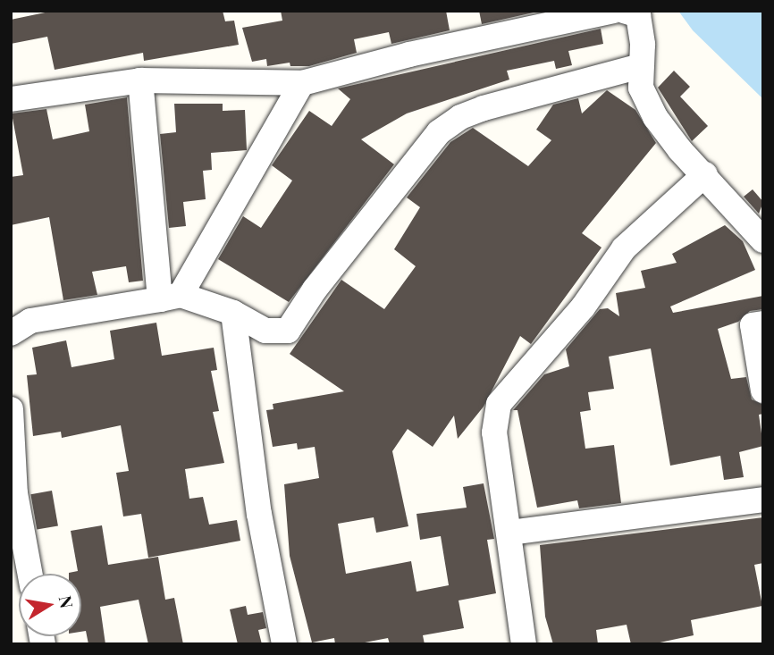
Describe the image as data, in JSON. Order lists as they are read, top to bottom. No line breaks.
{"north":"right"}
